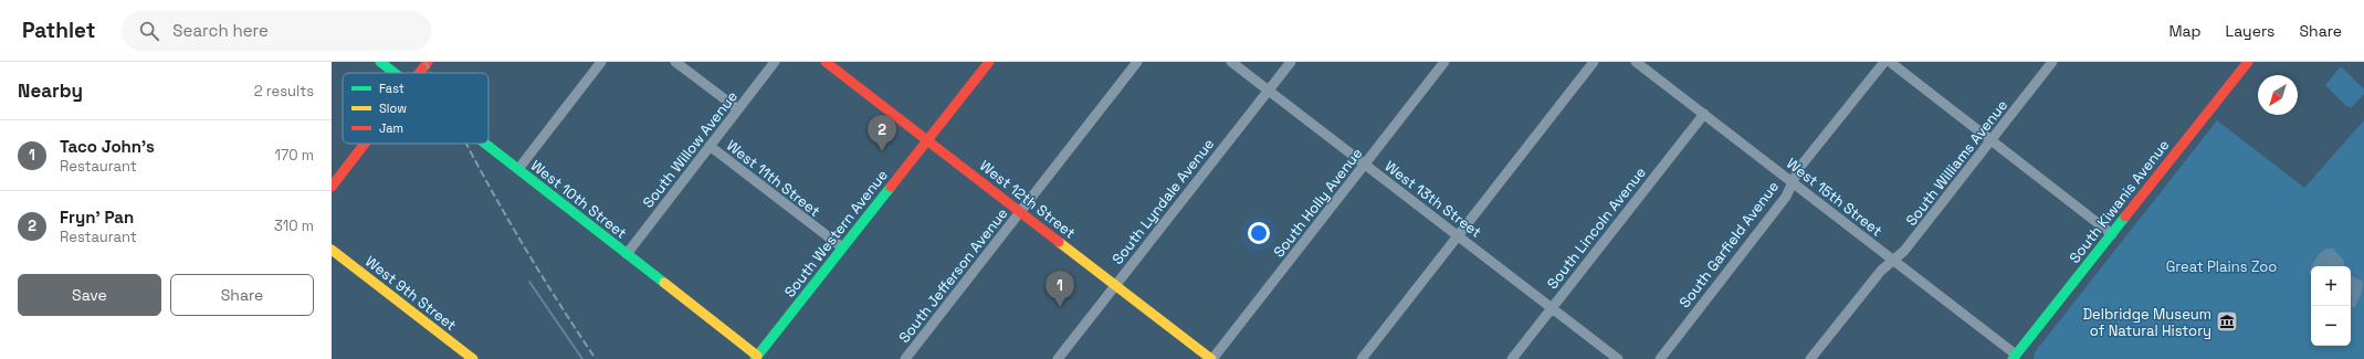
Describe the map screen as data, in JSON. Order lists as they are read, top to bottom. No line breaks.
{"streets":{"street":["South Willow Avenue","South Williams Avenue","West 11th Street","West 15th Street","West 10th Street","West 12th Street","West 13th Street","South Lyndale Avenue","South Kiwanis Avenue","South Holly Avenue","South Lincoln Avenue","South Western Avenue","South Garfield Avenue","South Jefferson Avenue","West 9th Street"]},"crossings":[["South Willow Avenue","West 11th Street"],["South Willow Avenue","West 10th Street"],["South Williams Avenue","West 15th Street"],["West 11th Street","South Western Avenue"],["West 15th Street","South Kiwanis Avenue"],["West 15th Street","South Lincoln Avenue"],["West 15th Street","South Garfield Avenue"],["West 10th Street","South Western Avenue"],["West 12th Street","South Lyndale Avenue"],["West 12th Street","South Holly Avenue"],["West 12th Street","South Western Avenue"],["West 12th Street","South Jefferson Avenue"],["West 13th Street","South Lyndale Avenue"],["West 13th Street","South Holly Avenue"],["West 13th Street","South Lincoln Avenue"]],"parks":["Great Plains Zoo"],"places":{"museum":["Delbridge Museum of Natural History"]},"legend":["Fast","Slow","Jam"],"north":"bottom left","page":{"header":"Pathlet","search":"Search here","nav":["Map","Layers","Share"],"heading":["Nearby","2 results"],"pins":["2","1"],"list":[{"mark":"1","name":"Taco John's","note":"Restaurant","value":"170 m"},{"mark":"2","name":"Fryn' Pan","note":"Restaurant","value":"310 m"}],"buttons":["Save","Share"],"map_buttons":["+","−"]}}
